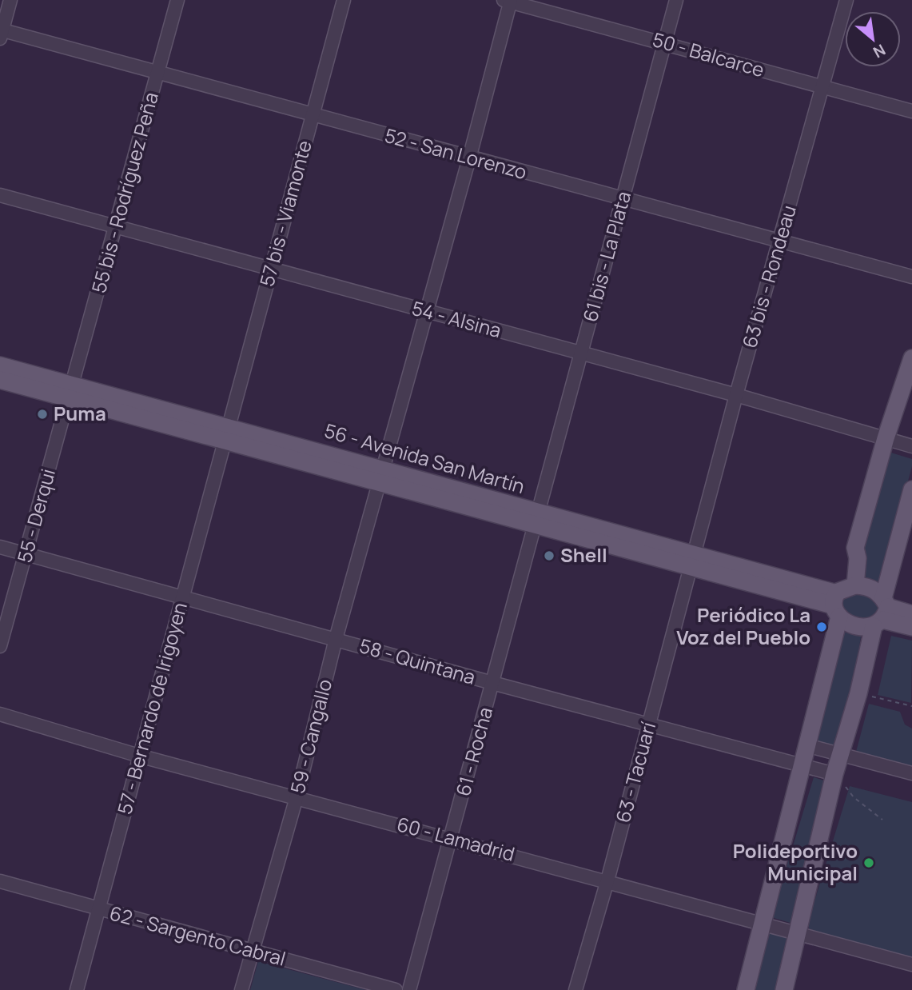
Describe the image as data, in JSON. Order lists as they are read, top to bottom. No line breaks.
{"streets":{"main road":["56 - Avenida San Martín"],"street":["50 - Balcarce","52 - San Lorenzo","55 bis - Rodríguez Peña","57 bis - Viamonte","61 bis - La Plata","63 bis - Rondeau","54 - Alsina","55 - Derqui","58 - Quintana","57 - Bernardo de Irigoyen","59 - Cangallo","61 - Rocha","63 - Tacuarí","60 - Lamadrid","62 - Sargento Cabral"]},"crossings":[["50 - Balcarce","61 bis - La Plata"],["50 - Balcarce","63 bis - Rondeau"],["50 - Balcarce","59 - Cangallo"],["52 - San Lorenzo","55 bis - Rodríguez Peña"],["52 - San Lorenzo","57 bis - Viamonte"],["52 - San Lorenzo","61 bis - La Plata"],["52 - San Lorenzo","63 bis - Rondeau"],["52 - San Lorenzo","59 - Cangallo"],["55 bis - Rodríguez Peña","54 - Alsina"],["55 bis - Rodríguez Peña","56 - Avenida San Martín"],["55 bis - Rodríguez Peña","55 - Derqui"],["57 bis - Viamonte","54 - Alsina"],["57 bis - Viamonte","56 - Avenida San Martín"],["57 bis - Viamonte","57 - Bernardo de Irigoyen"],["61 bis - La Plata","54 - Alsina"],["61 bis - La Plata","56 - Avenida San Martín"],["61 bis - La Plata","61 - Rocha"],["63 bis - Rondeau","54 - Alsina"],["63 bis - Rondeau","56 - Avenida San Martín"],["63 bis - Rondeau","63 - Tacuarí"],["54 - Alsina","59 - Cangallo"],["56 - Avenida San Martín","55 - Derqui"],["56 - Avenida San Martín","57 - Bernardo de Irigoyen"],["56 - Avenida San Martín","59 - Cangallo"],["56 - Avenida San Martín","61 - Rocha"],["56 - Avenida San Martín","63 - Tacuarí"],["55 - Derqui","58 - Quintana"],["58 - Quintana","57 - Bernardo de Irigoyen"],["58 - Quintana","59 - Cangallo"],["58 - Quintana","61 - Rocha"],["58 - Quintana","63 - Tacuarí"],["57 - Bernardo de Irigoyen","60 - Lamadrid"],["57 - Bernardo de Irigoyen","62 - Sargento Cabral"],["59 - Cangallo","60 - Lamadrid"],["59 - Cangallo","62 - Sargento Cabral"],["61 - Rocha","60 - Lamadrid"],["63 - Tacuarí","60 - Lamadrid"]],"places":["Puma","Shell","Periódico La Voz del Pueblo","Polideportivo Municipal"],"north":"bottom right"}
